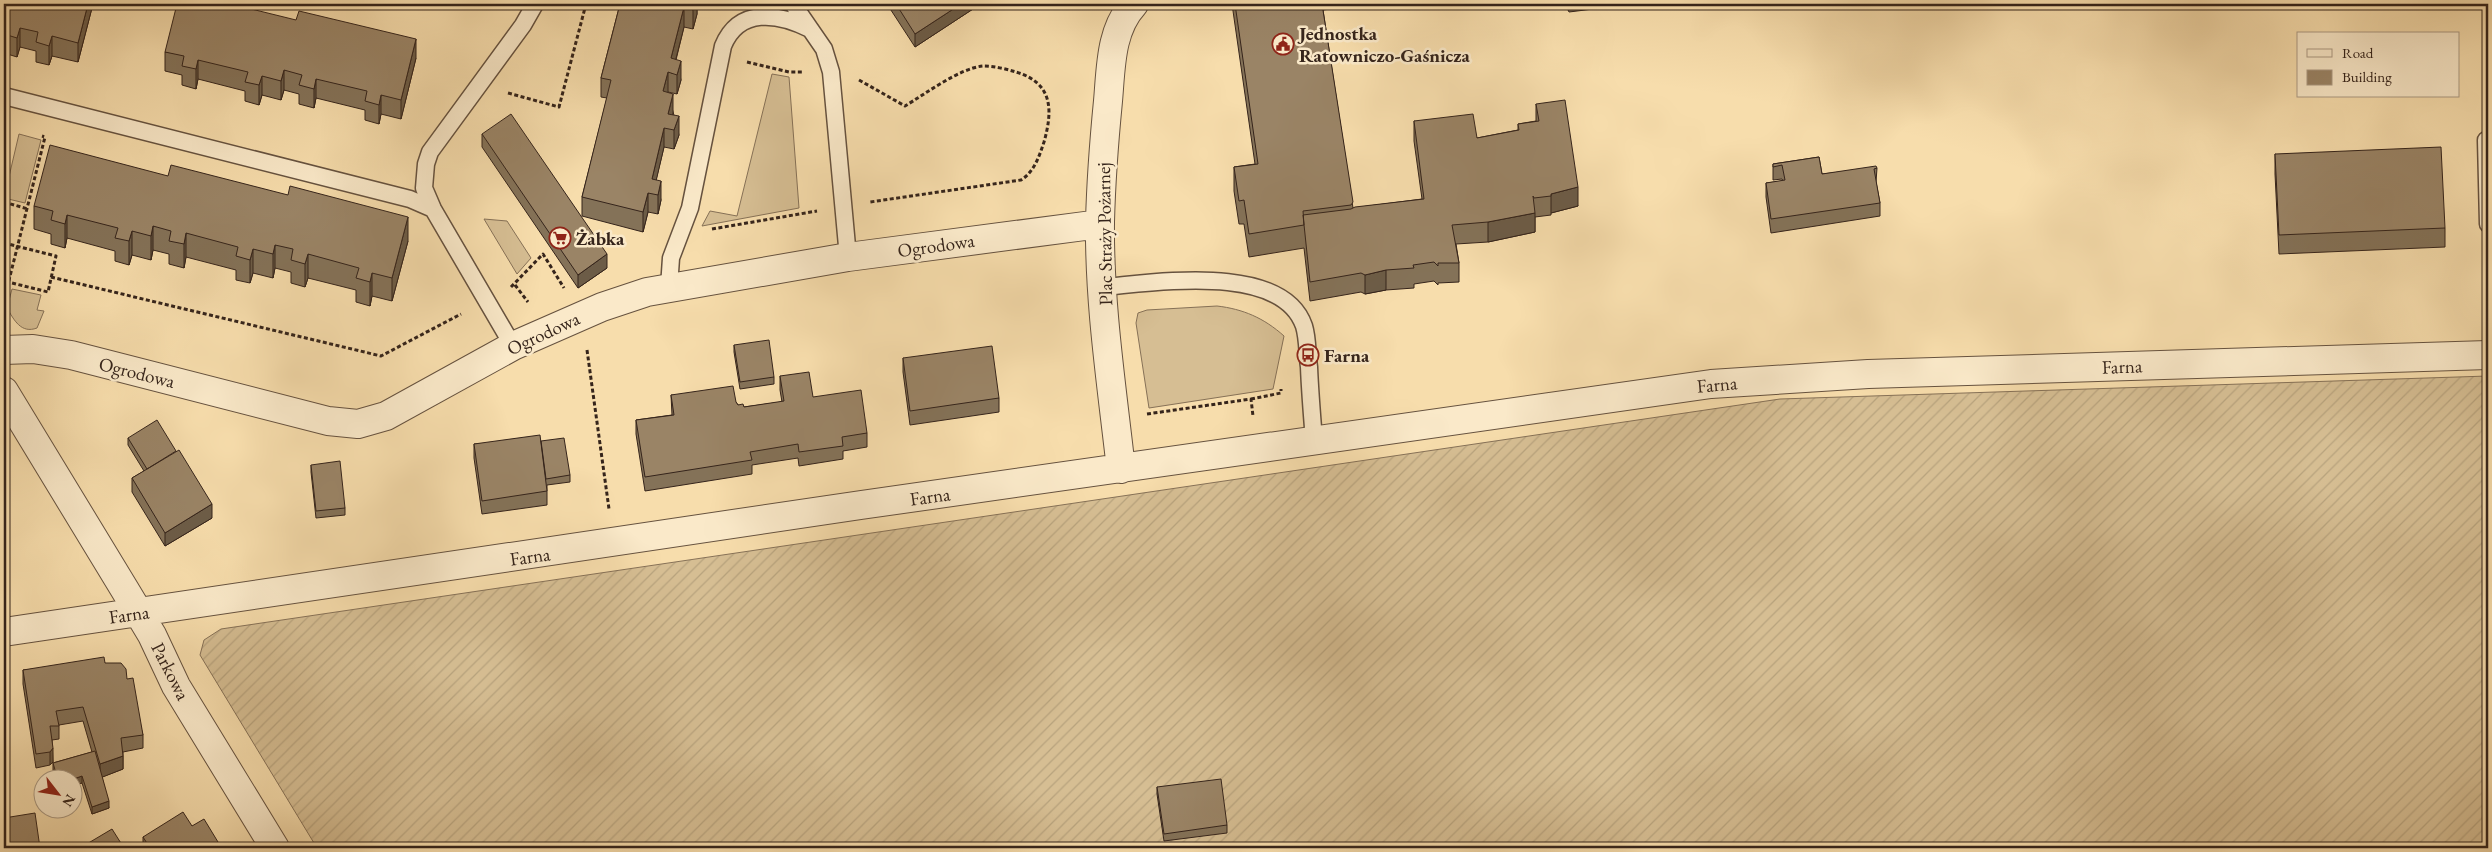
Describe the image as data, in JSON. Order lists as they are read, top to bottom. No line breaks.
{"streets":{"street":["Plac Straży Pożarnej","Ogrodowa","Farna","Parkowa"]},"crossings":[["Plac Straży Pożarnej","Ogrodowa"],["Plac Straży Pożarnej","Farna"],["Farna","Parkowa"]],"places":{"public building":["Jednostka Ratowniczo-Gaśnicza"],"supermarket":["Żabka"],"bus stop":["Farna"]},"legend":["Road","Building"],"north":"bottom right"}
